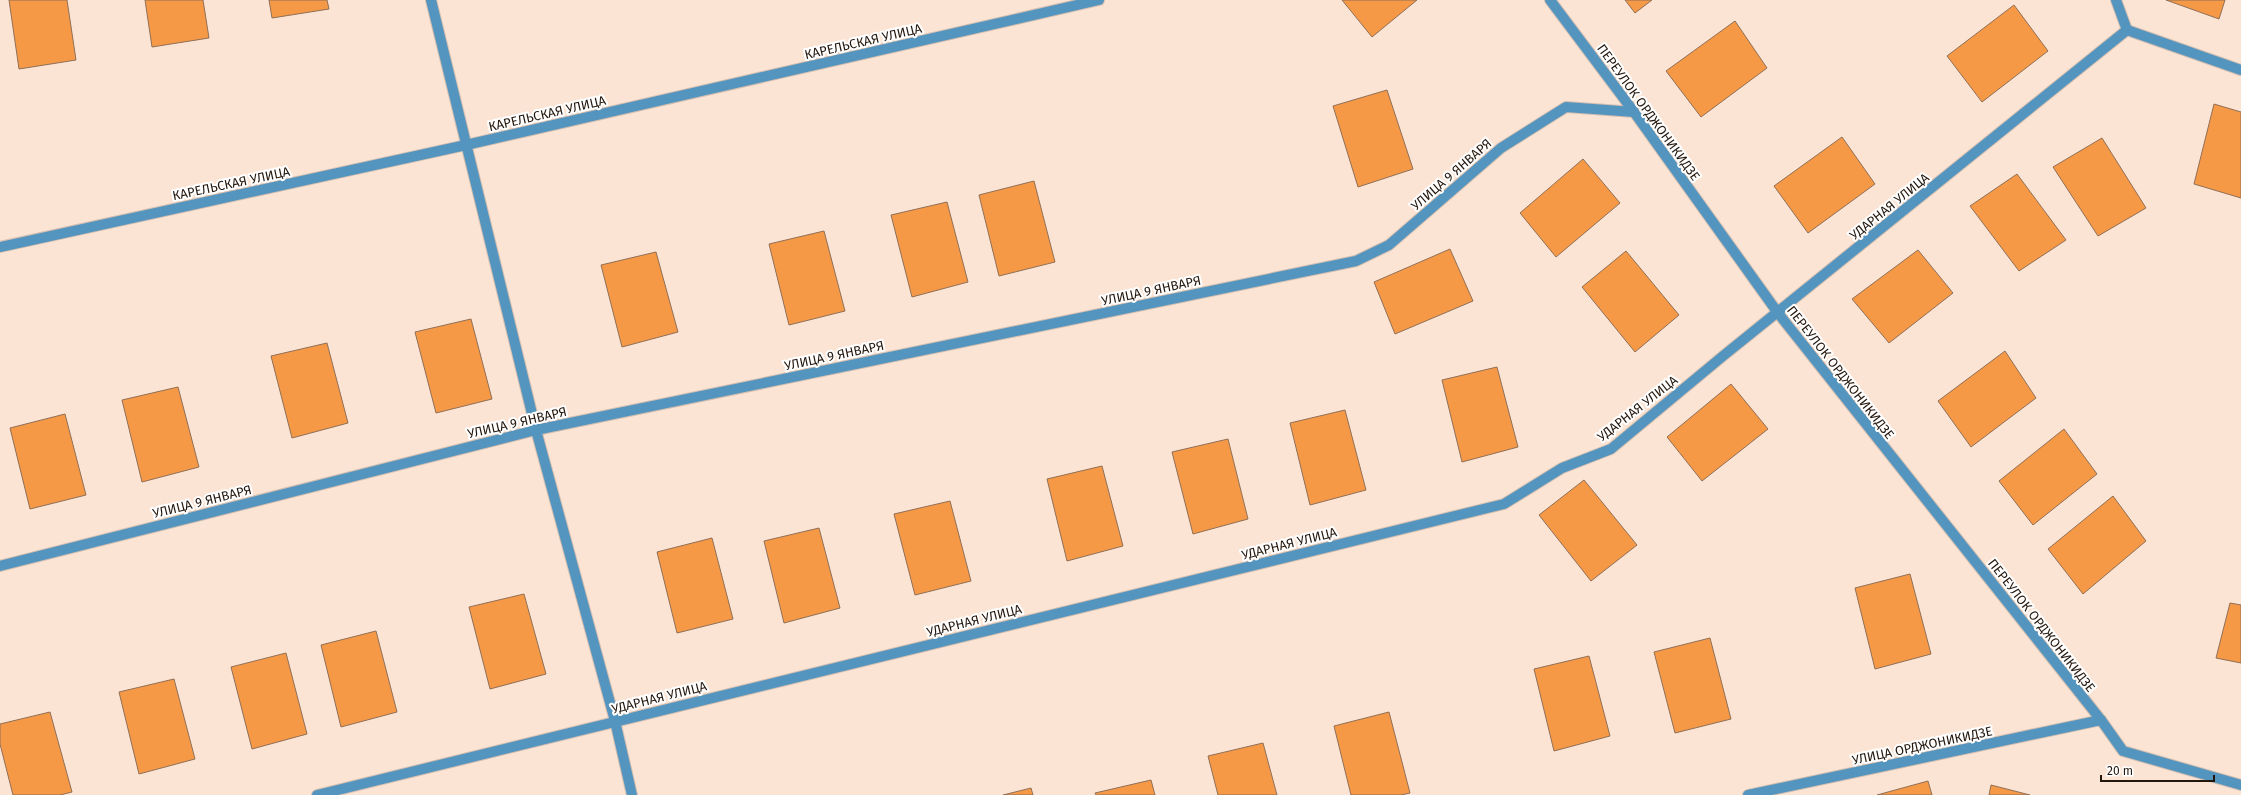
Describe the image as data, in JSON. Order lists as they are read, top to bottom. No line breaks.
{"streets":{"street":["КАРЕЛЬСКАЯ УЛИЦА","ПЕРЕУЛОК ОРДЖОНИКИДЗЕ","УЛИЦА 9 ЯНВАРЯ","УДАРНАЯ УЛИЦА","УЛИЦА ОРДЖОНИКИДЗЕ"]},"crossings":[["ПЕРЕУЛОК ОРДЖОНИКИДЗЕ","УЛИЦА 9 ЯНВАРЯ"],["ПЕРЕУЛОК ОРДЖОНИКИДЗЕ","УДАРНАЯ УЛИЦА"],["ПЕРЕУЛОК ОРДЖОНИКИДЗЕ","УЛИЦА ОРДЖОНИКИДЗЕ"]],"scale_bar":"20 m"}
